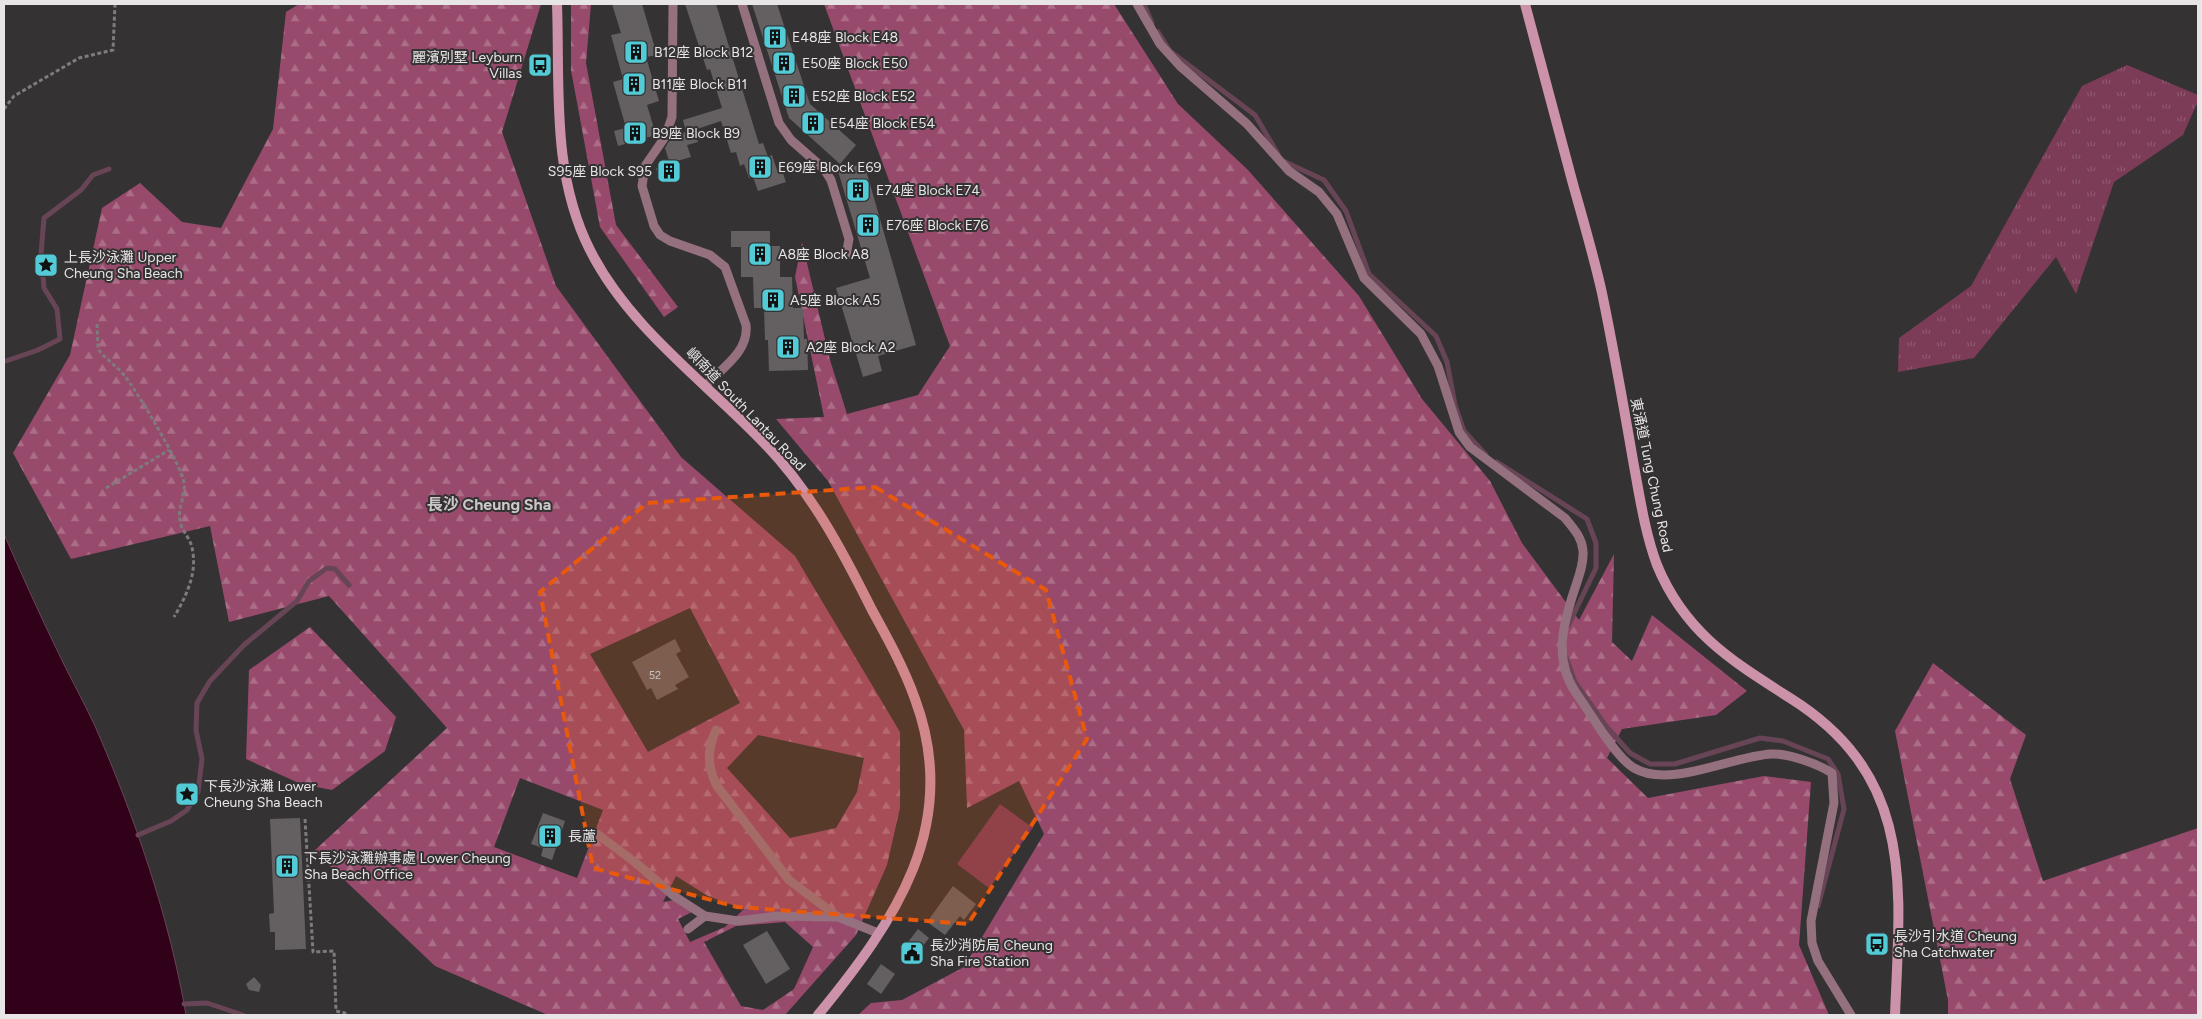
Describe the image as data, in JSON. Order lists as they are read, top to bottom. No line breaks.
{"streets":{"main road":["嶼南道 South Lantau Road","東涌道 Tung Chung Road"]},"districts":["長沙 Cheung Sha"],"places":{"building":["E48座 Block E48","B12座 Block B12","E50座 Block E50","B11座 Block B11","E52座 Block E52","E54座 Block E54","B9座 Block B9","E69座 Block E69","S95座 Block S95","E74座 Block E74","E76座 Block E76","A8座 Block A8","A5座 Block A5","A2座 Block A2","長蘆","下長沙泳灘辦事處 Lower Cheung Sha Beach Office"],"bus stop":["麗濱別墅 Leyburn Villas","長沙引水道 Cheung Sha Catchwater"],"place":["上長沙泳灘 Upper Cheung Sha Beach","下長沙泳灘 Lower Cheung Sha Beach"],"public building":["長沙消防局 Cheung Sha Fire Station"]},"house_numbers":["52"]}
